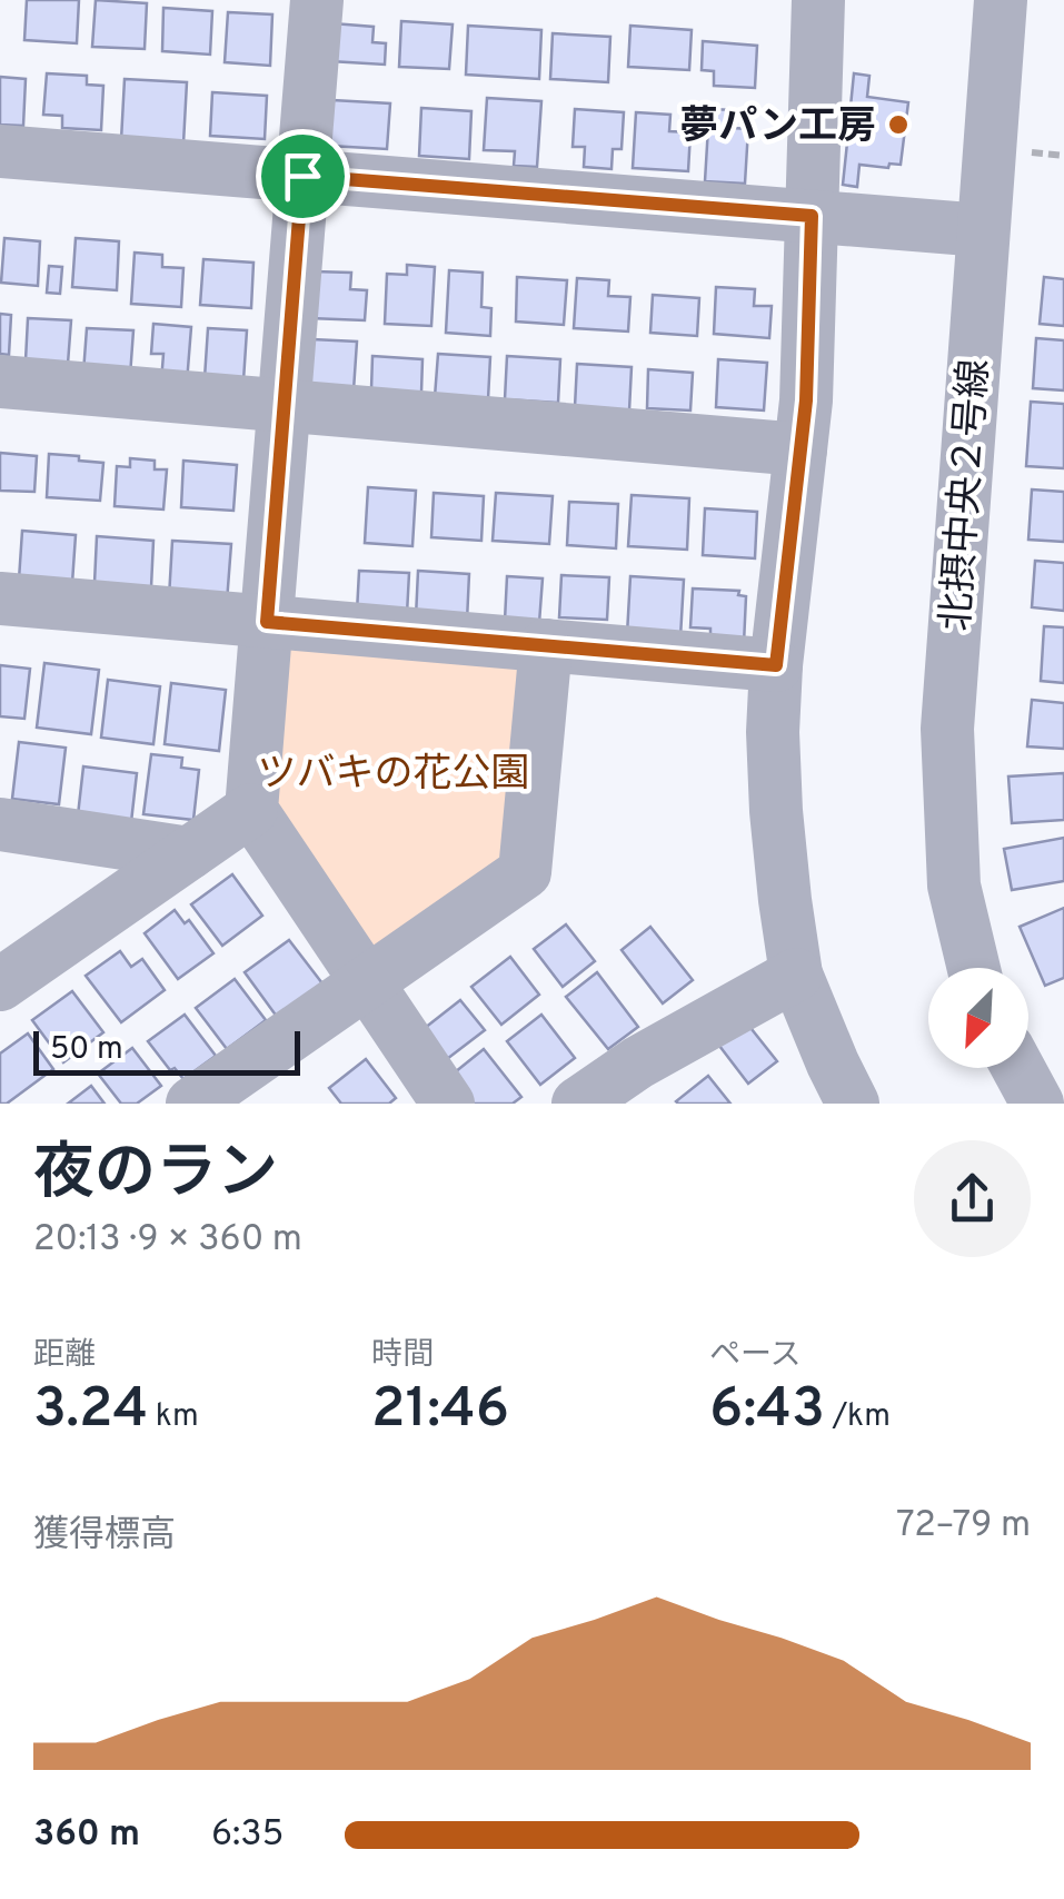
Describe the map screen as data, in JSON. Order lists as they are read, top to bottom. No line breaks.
{"streets":{"street":["北摂中央２号線"]},"parks":["ツバキの花公園"],"places":["夢パン工房"],"scale_bar":"50 m","north":"bottom left","page":{"scale":"50 m","heading":["夜のラン","20:13 · 9 × 360 m"],"stats":[["距離","3.24 km"],["時間","21:46"],["ペース","6:43 /km"]],"chart":["獲得標高","72–79 m"],"list":[{"name":"360 m","note":"6:35"}]}}
